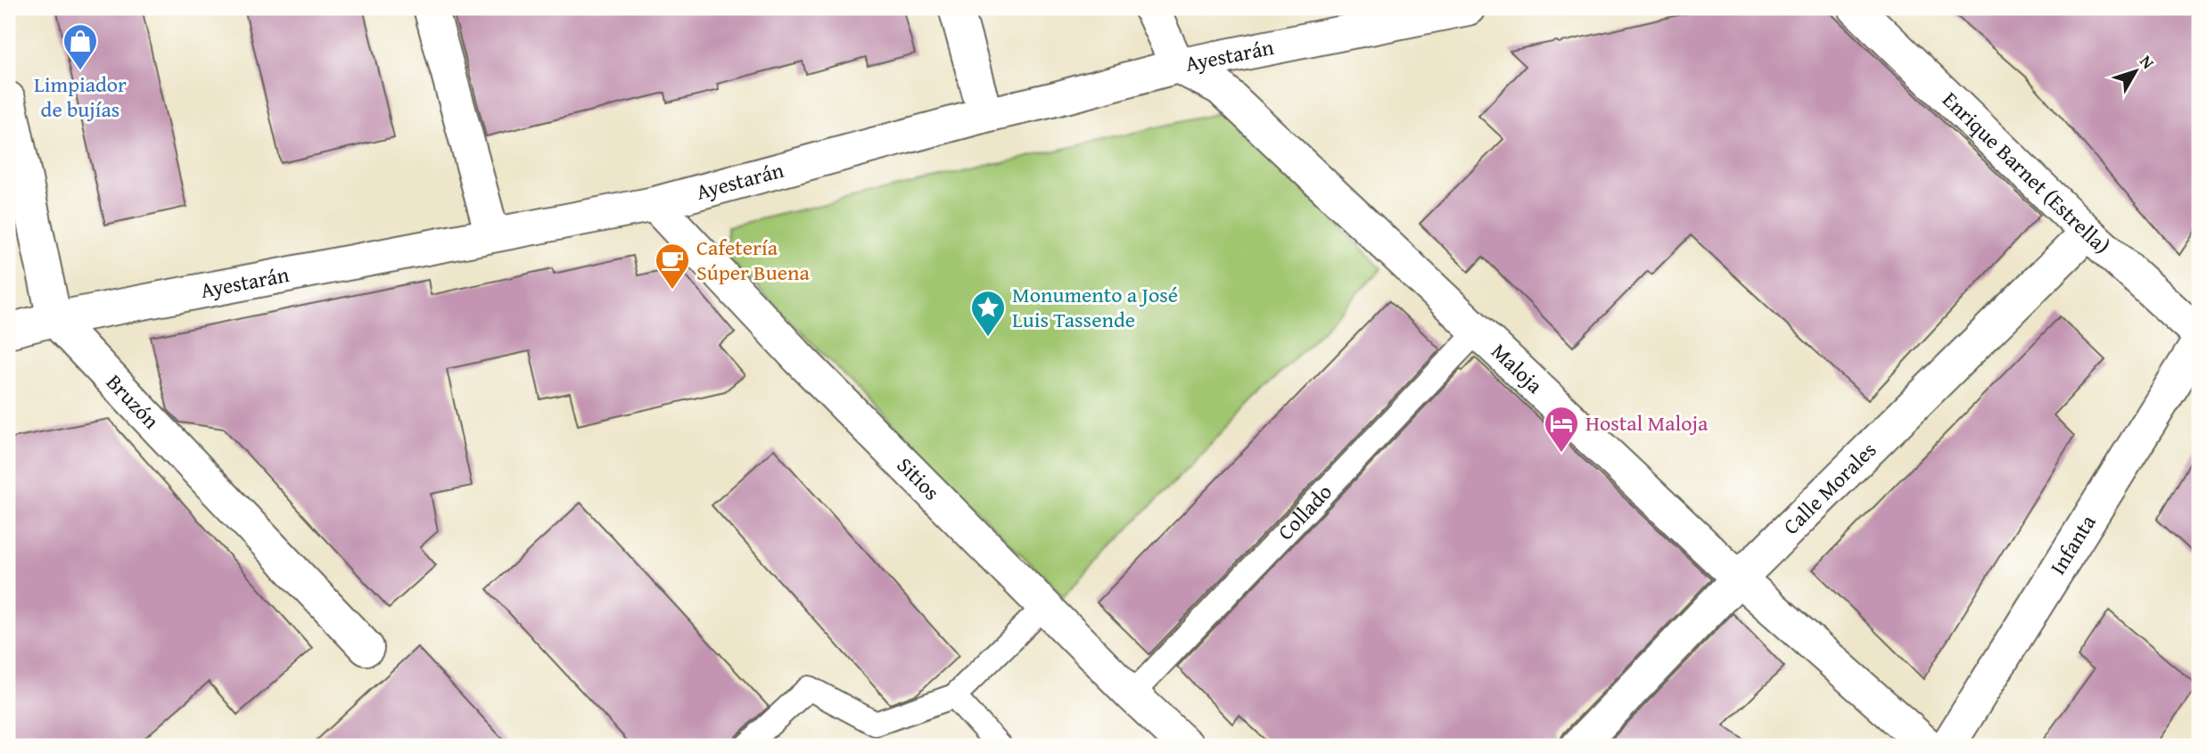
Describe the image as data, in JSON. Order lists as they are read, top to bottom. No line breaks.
{"streets":{"street":["Ayestarán","Enrique Barnet (Estrella)","Maloja","Bruzón","Sitios","Calle Morales","Infanta"],"lane":["Collado"]},"crossings":[["Ayestarán","Maloja"],["Ayestarán","Bruzón"],["Ayestarán","Sitios"],["Enrique Barnet (Estrella)","Calle Morales"],["Maloja","Calle Morales"],["Maloja","Collado"],["Sitios","Collado"]],"places":{"shop":["Limpiador de bujías"],"cafe":["Cafetería Súper Buena"],"place":["Monumento a José Luis Tassende"],"hotel":["Hostal Maloja"]},"north":"top right"}
